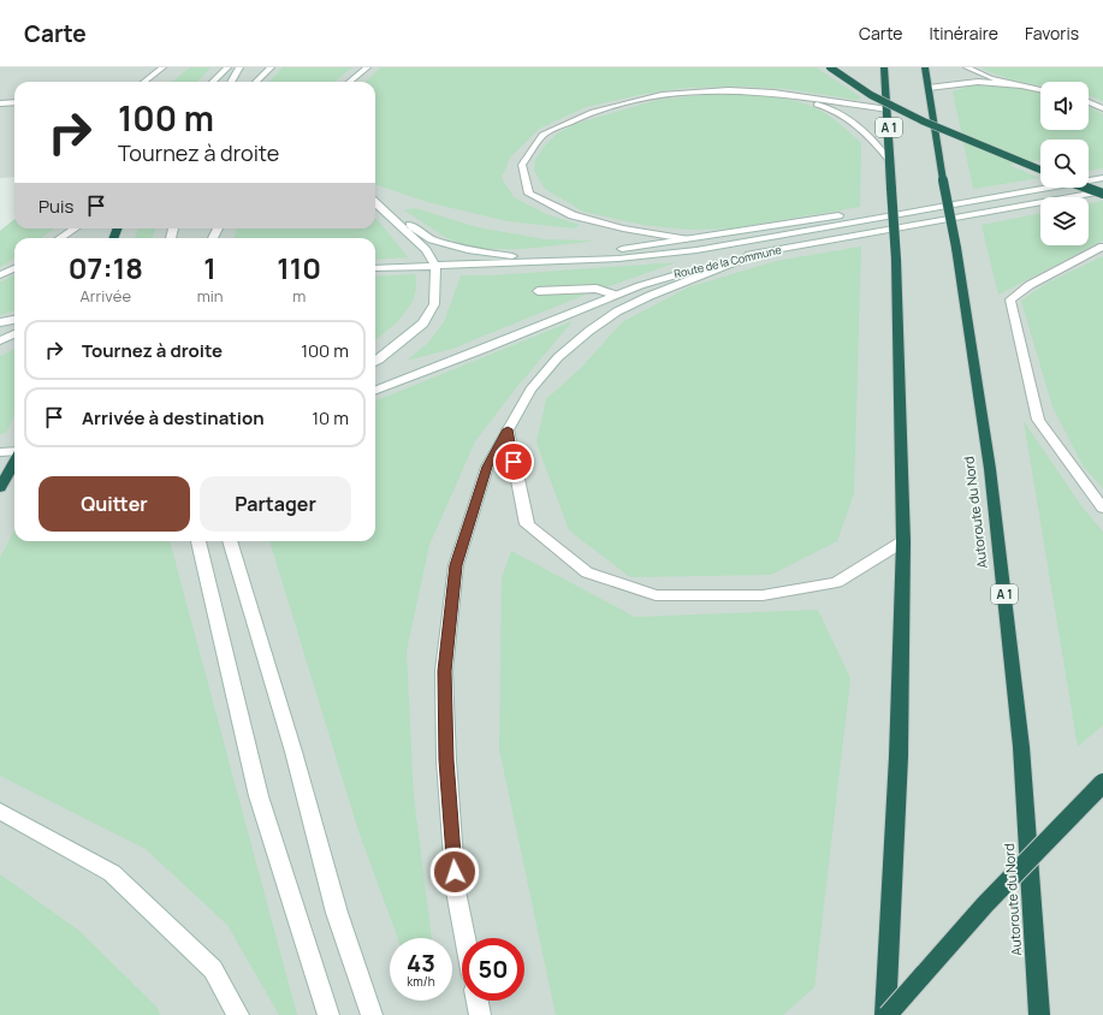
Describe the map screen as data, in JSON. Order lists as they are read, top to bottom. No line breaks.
{"streets":{"highway":["A 1","Autoroute du Nord"],"main road":["Route de la Commune"]},"page":{"header":"Carte","nav":["Carte","Itinéraire","Favoris"],"turn":["100 m","Tournez à droite"],"then":"Puis","eta":["07:18","Arrivée","1","min","110","m"],"list":[{"name":"Tournez à droite","value":"100 m"},{"name":"Arrivée à destination","value":"10 m"}],"buttons":["Quitter","Partager"],"speed":"43 km/h","limit":"50"}}
